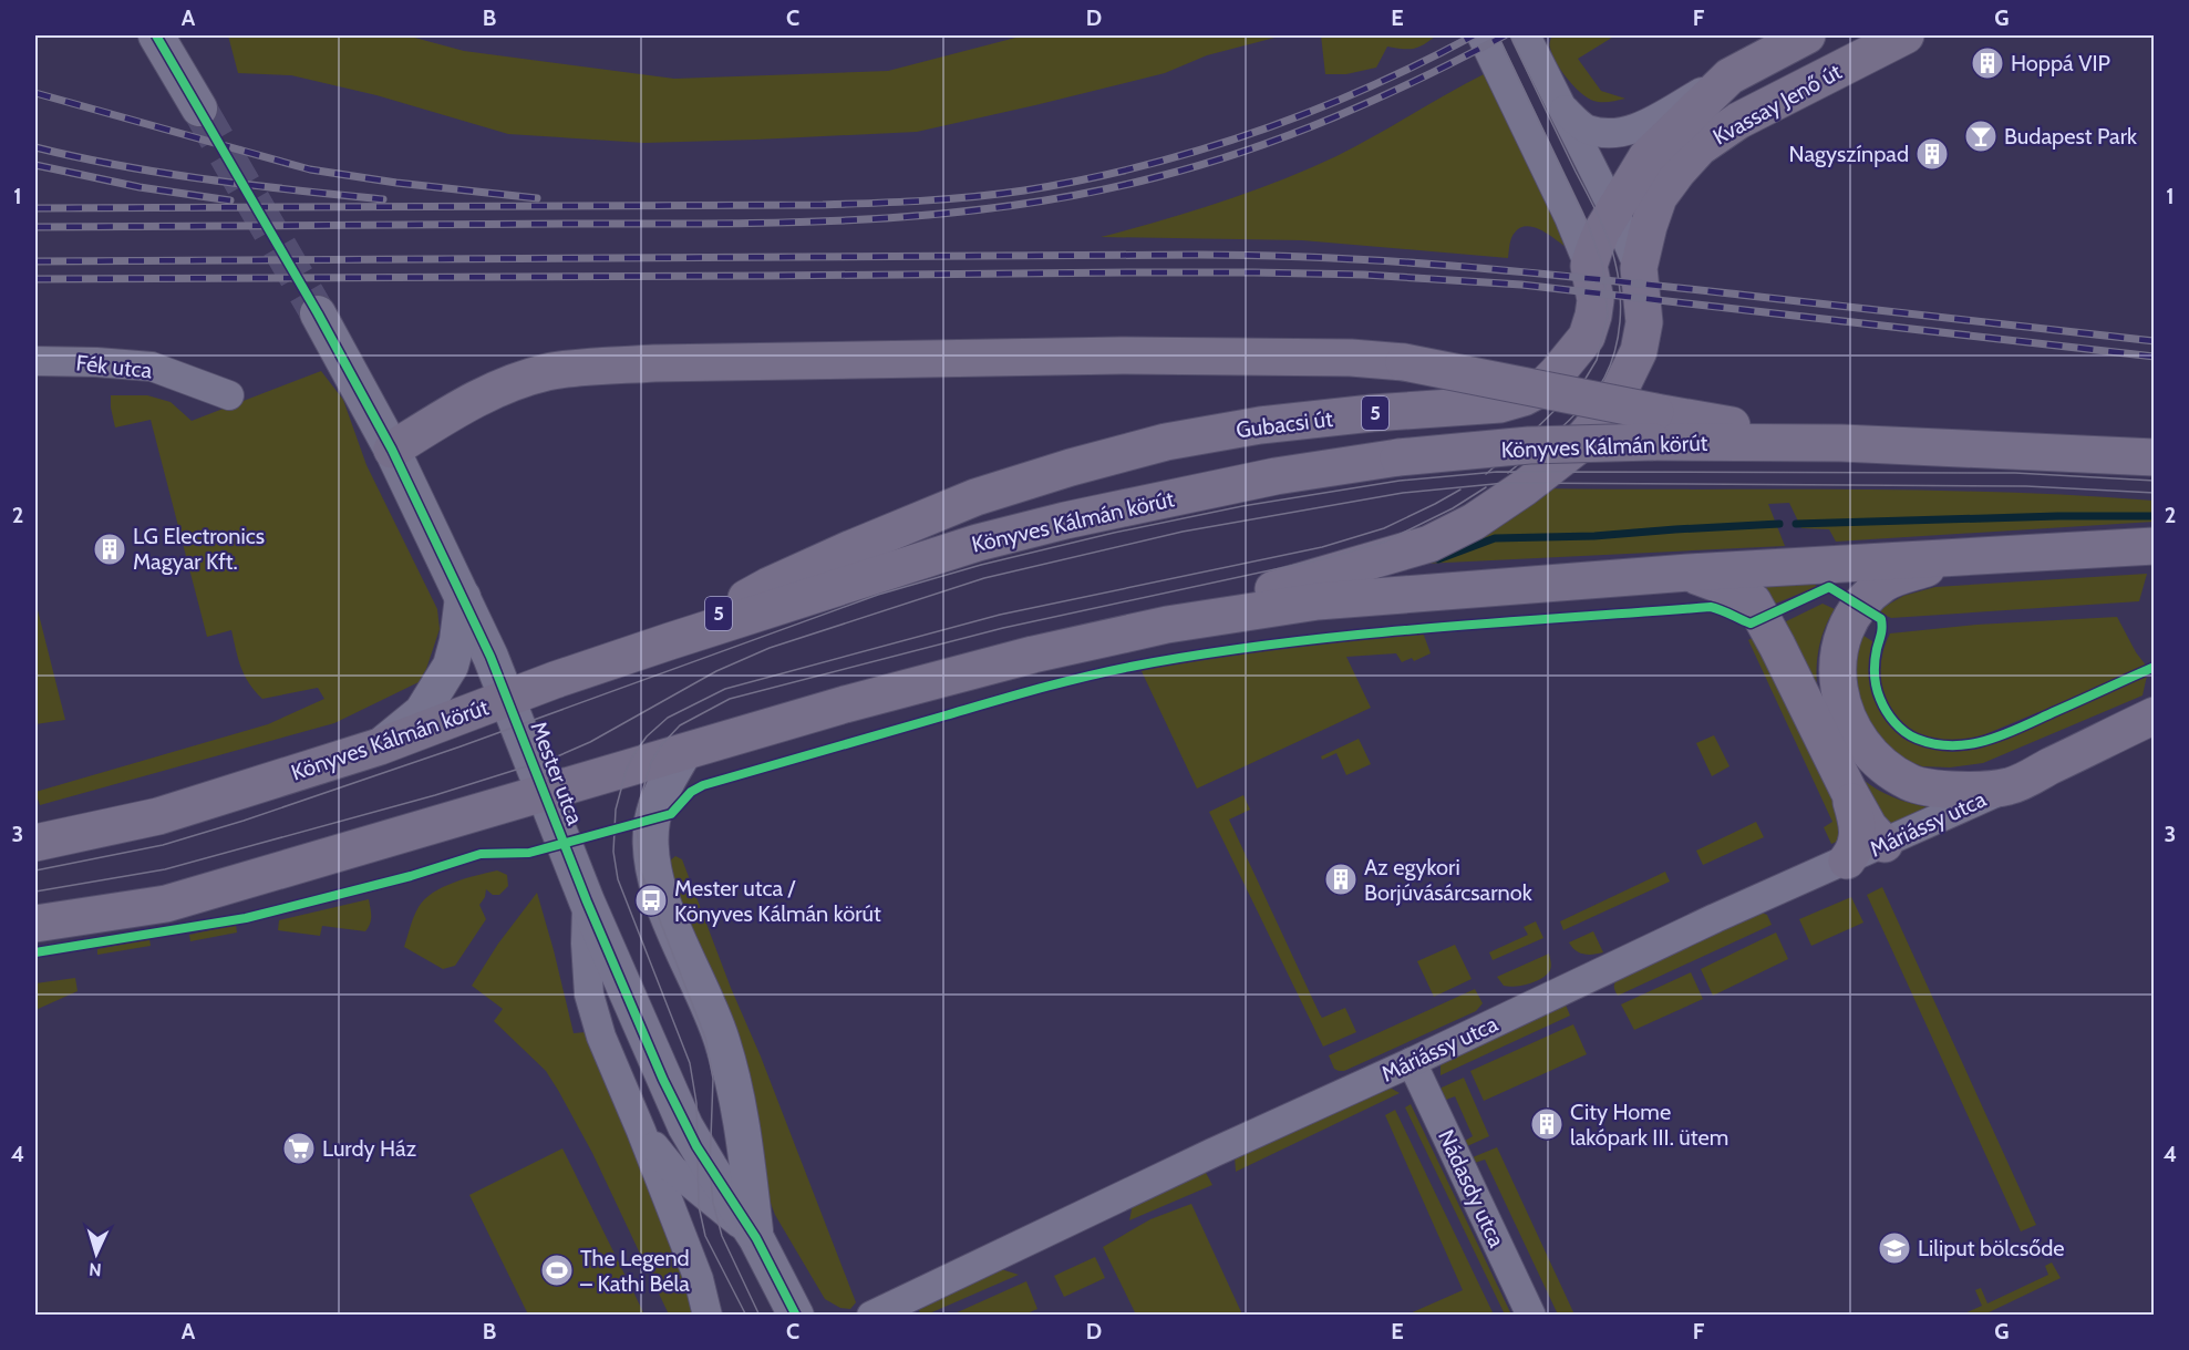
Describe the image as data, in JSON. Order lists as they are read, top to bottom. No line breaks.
{"streets":{"main road":["Kvassay Jenő út","5","Gubacsi út","Könyves Kálmán körút"],"street":["Fék utca","Mester utca","Máriássy utca","Nádasdy utca"]},"crossings":[["Kvassay Jenő út","Gubacsi út"],["Gubacsi út","Könyves Kálmán körút"],["Könyves Kálmán körút","Mester utca"],["Máriássy utca","Nádasdy utca"]],"places":{"building":["Hoppá VIP","Nagyszínpad","LG Electronics Magyar Kft.","Az egykori Borjúvásárcsarnok","City Home lakópark III. ütem"],"bar":["Budapest Park"],"bus stop":["Mester utca / Könyves Kálmán körút"],"supermarket":["Lurdy Ház"],"school or university":["Liliput bölcsőde"],"sports":["The Legend – Kathi Béla"]},"north":"bottom","grid":{"columns":["A","B","C","D","E","F","G"],"rows":["1","2","3","4"]}}
